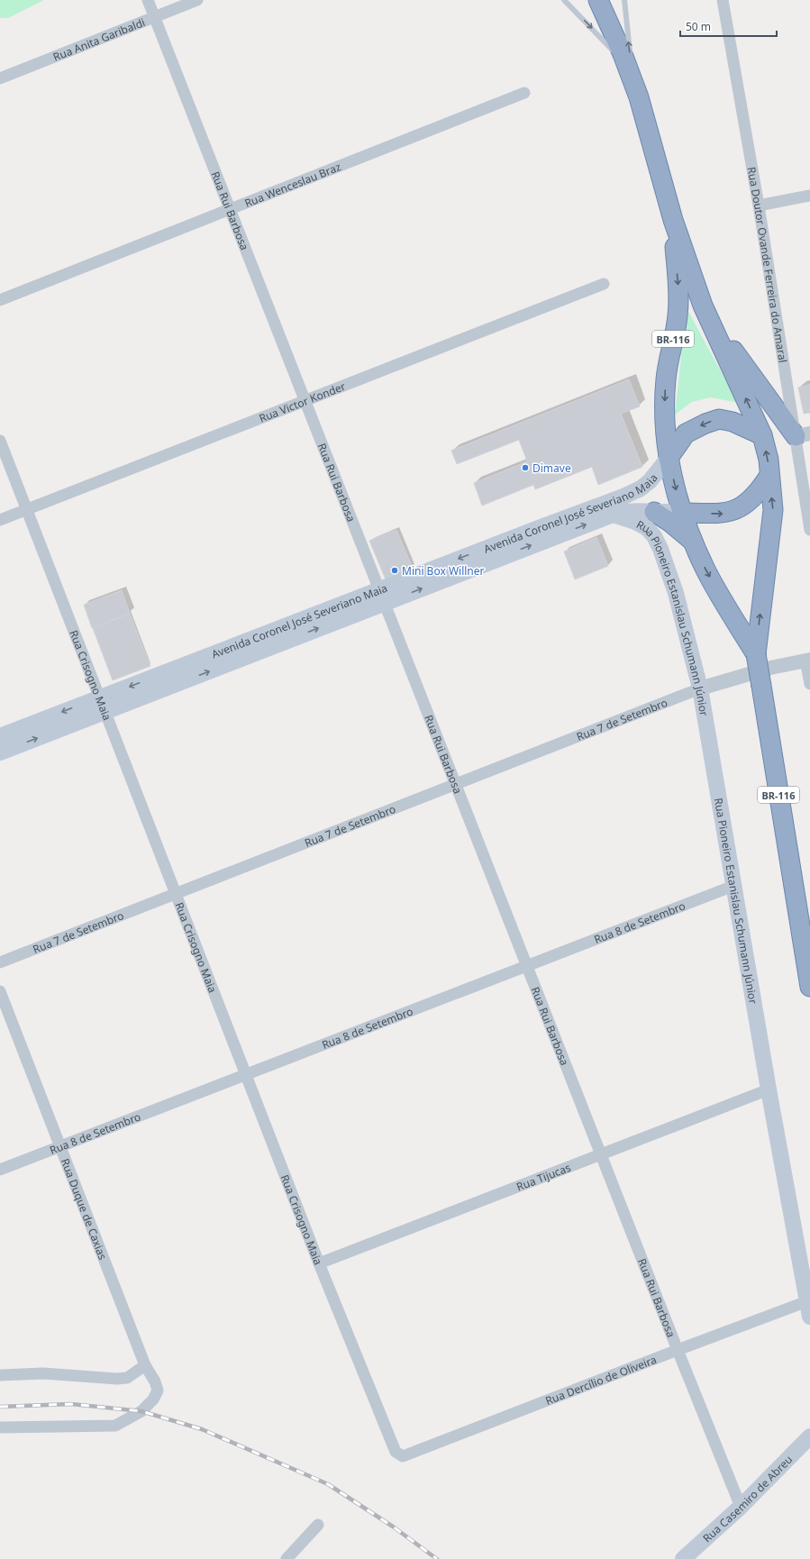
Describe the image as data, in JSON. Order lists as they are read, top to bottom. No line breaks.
{"streets":{"highway":["BR-116"],"main road":["Avenida Coronel José Severiano Maia","Rua Pioneiro Estanislau Schumann Júnior","Rua Casemiro de Abreu"],"street":["Rua Anita Garibaldi","Rua Wenceslau Braz","Rua Rui Barbosa","Rua Doutor Ovande Ferreira do Amaral","Rua Victor Konder","Rua Crisogno Maia","Rua 7 de Setembro","Rua 8 de Setembro","Rua Tijucas","Rua Duque de Caxias","Rua Dercílio de Oliveira"]},"crossings":[["Rua Anita Garibaldi","Rua Rui Barbosa"],["Rua Wenceslau Braz","Rua Rui Barbosa"],["Rua Rui Barbosa","Rua Victor Konder"],["Rua Rui Barbosa","Avenida Coronel José Severiano Maia"],["Rua Rui Barbosa","Rua 7 de Setembro"],["Rua Rui Barbosa","Rua 8 de Setembro"],["Rua Rui Barbosa","Rua Tijucas"],["Rua Rui Barbosa","Rua Dercílio de Oliveira"],["Rua Rui Barbosa","Rua Casemiro de Abreu"],["BR-116","Avenida Coronel José Severiano Maia"],["Rua Victor Konder","Rua Crisogno Maia"],["Avenida Coronel José Severiano Maia","Rua Pioneiro Estanislau Schumann Júnior"],["Avenida Coronel José Severiano Maia","Rua Crisogno Maia"],["Rua Pioneiro Estanislau Schumann Júnior","Rua 7 de Setembro"],["Rua Pioneiro Estanislau Schumann Júnior","Rua 8 de Setembro"],["Rua Pioneiro Estanislau Schumann Júnior","Rua Tijucas"],["Rua Pioneiro Estanislau Schumann Júnior","Rua Dercílio de Oliveira"],["Rua Crisogno Maia","Rua 7 de Setembro"],["Rua Crisogno Maia","Rua 8 de Setembro"],["Rua Crisogno Maia","Rua Tijucas"],["Rua Crisogno Maia","Rua Dercílio de Oliveira"],["Rua 8 de Setembro","Rua Duque de Caxias"]],"places":["Dimave","Mini Box Willner"],"scale_bar":"50 m"}
